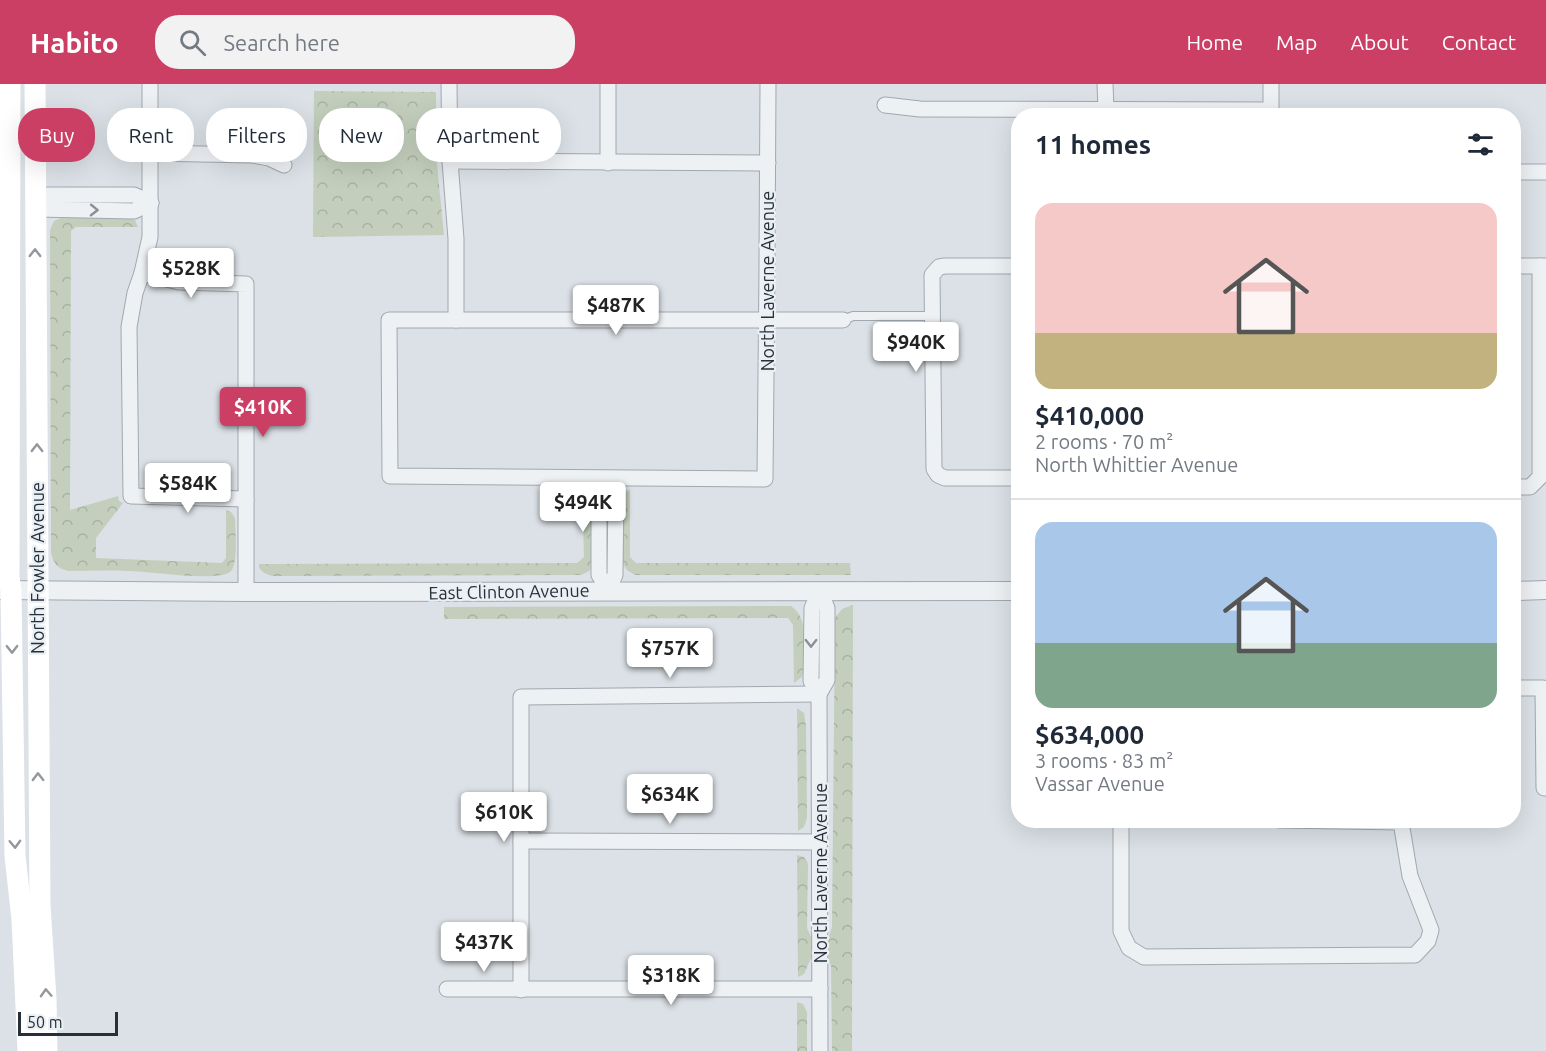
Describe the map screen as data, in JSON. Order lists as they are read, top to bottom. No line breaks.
{"streets":{"main road":["North Fowler Avenue"],"street":["North Laverne Avenue","East Clinton Avenue"]},"crossings":[["North Laverne Avenue","East Clinton Avenue"],["North Fowler Avenue","East Clinton Avenue"]],"scale_bar":"50 m","page":{"header":"Habito","search":"Search here","nav":["Home","Map","About","Contact"],"chip":["Buy","Rent","Filters","New","Apartment"],"heading":"11 homes","list":[{"name":"$410,000","note":"2 rooms · 70 m² · North Whittier Avenue"},{"name":"$634,000","note":"3 rooms · 83 m² · Vassar Avenue"}],"price":["$528K","$487K","$940K","$410K","$584K","$494K","$757K","$634K","$610K","$437K","$318K"],"scale":"50 m"}}
